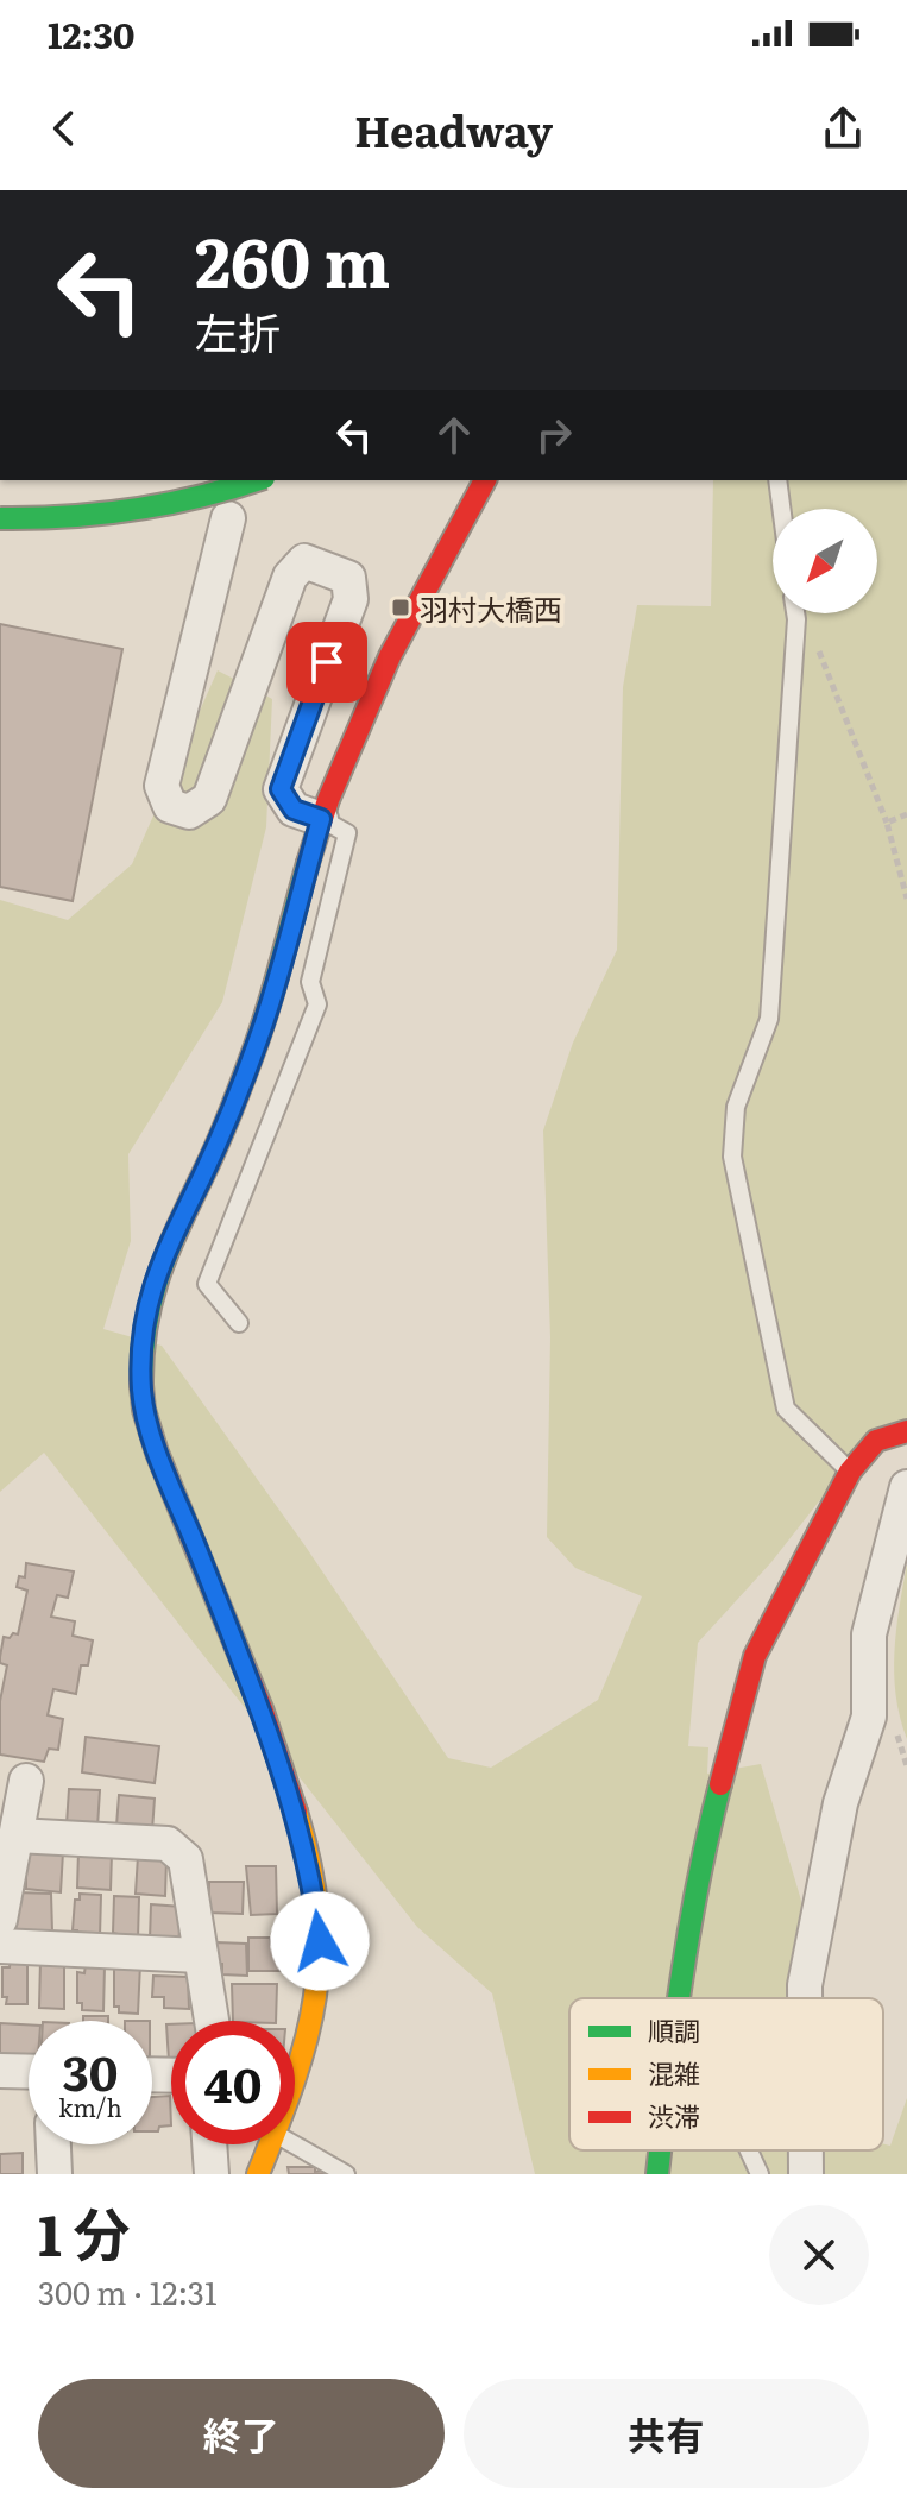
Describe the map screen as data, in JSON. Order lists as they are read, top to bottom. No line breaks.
{"places":{"transit":["羽村大橋西"]},"legend":["順調","混雑","渋滞"],"north":"bottom left","page":{"status":"12:30","header":"Headway","turn":["260 m","左折"],"speed":"30 km/h","limit":"40","heading":["1 分","300 m · 12:31"],"buttons":["終了","共有"]}}
